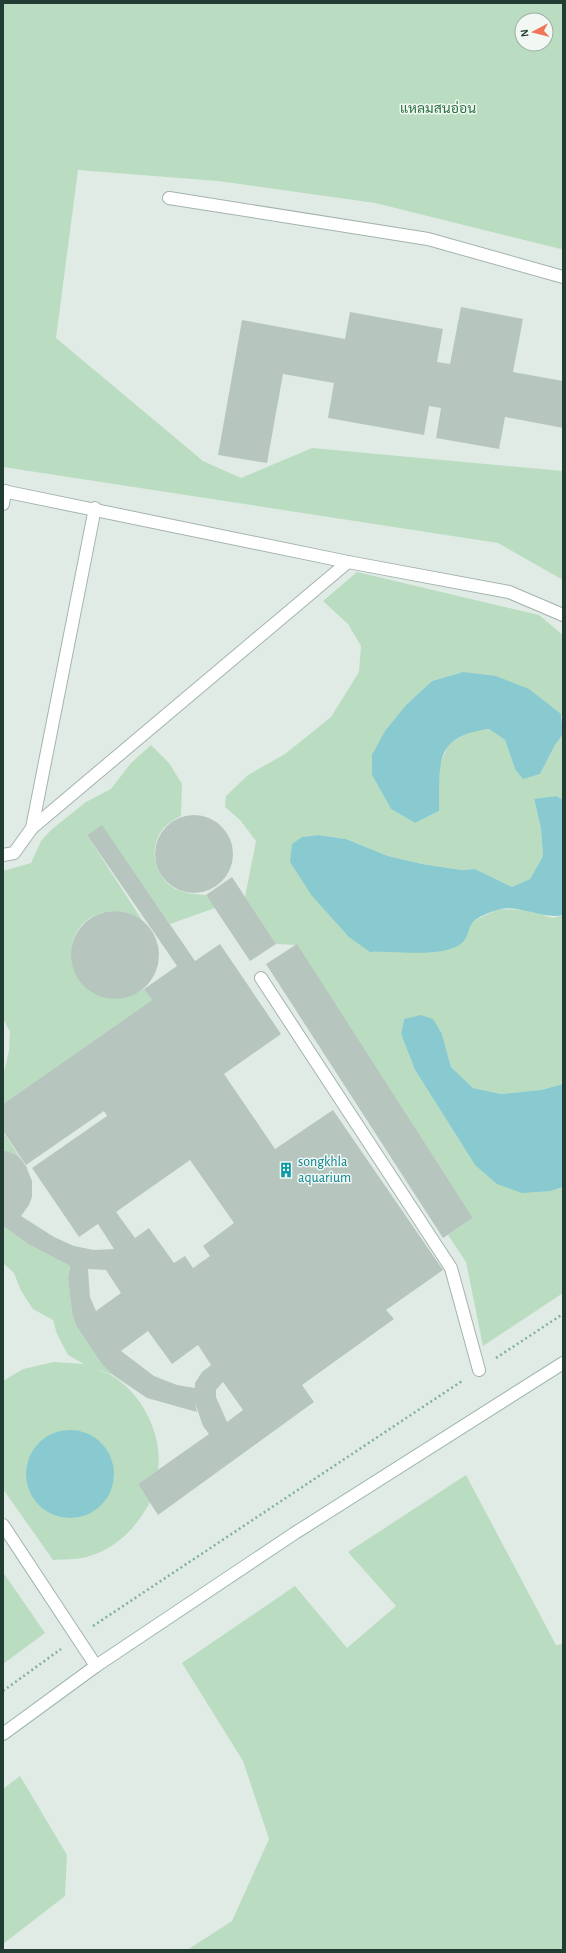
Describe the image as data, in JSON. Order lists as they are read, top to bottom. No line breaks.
{"parks":["แหลมสนอ่อน"],"places":{"building":["songkhla aquarium"]},"north":"left"}
